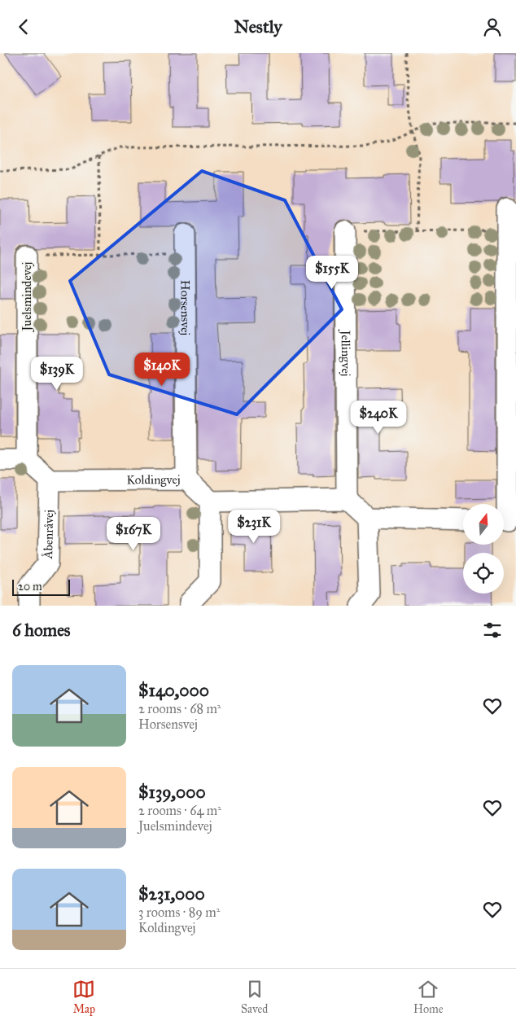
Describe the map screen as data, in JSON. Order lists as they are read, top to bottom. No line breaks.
{"streets":{"street":["Juelsmindevej","Horsensvej","Jellingvej","Koldingvej","Åbenråvej"]},"crossings":[["Horsensvej","Koldingvej"],["Koldingvej","Åbenråvej"]],"scale_bar":"20 m","north":"top","page":{"header":"Nestly","price":["$155K","$140K","$139K","$240K","$231K","$167K"],"scale":"20 m","heading":"6 homes","list":[{"name":"$140,000","note":"2 rooms · 68 m² · Horsensvej"},{"name":"$139,000","note":"2 rooms · 64 m² · Juelsmindevej"},{"name":"$231,000","note":"3 rooms · 89 m² · Koldingvej"}],"tabs":["Map","Saved","Home"]}}
